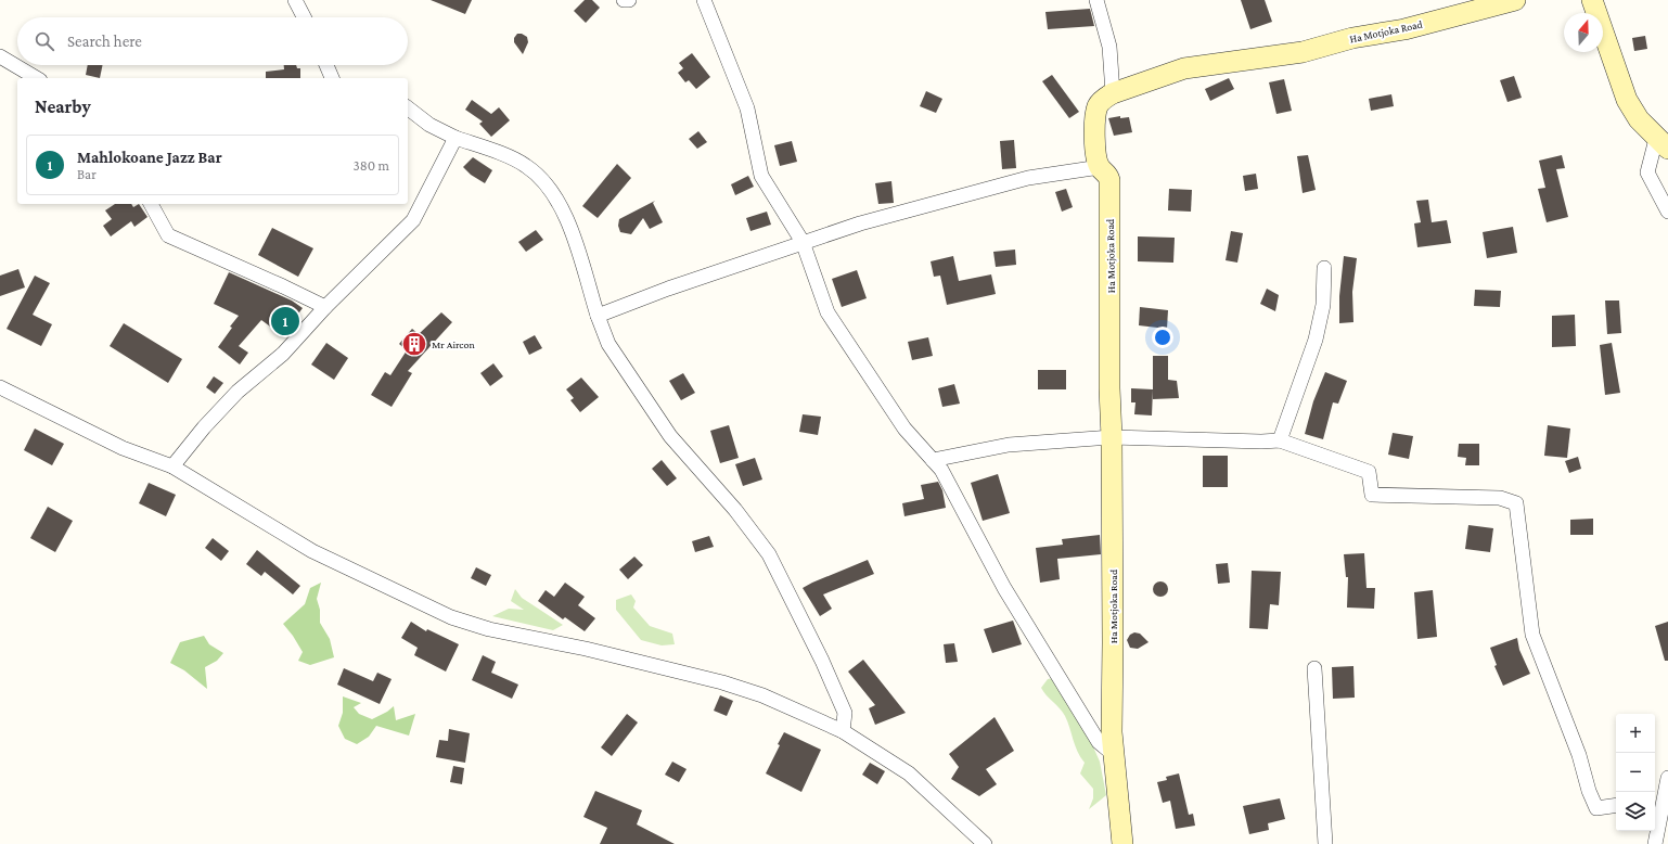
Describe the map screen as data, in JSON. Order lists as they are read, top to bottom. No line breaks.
{"streets":{"street":["Ha Motjoka Road"]},"places":{"building":["Mr Aircon"]},"north":"top","page":{"search":"Search here","heading":"Nearby","list":[{"mark":"1","name":"Mahlokoane Jazz Bar","note":"Bar","value":"380 m"}],"pins":"1","map_buttons":["+","−"]}}
